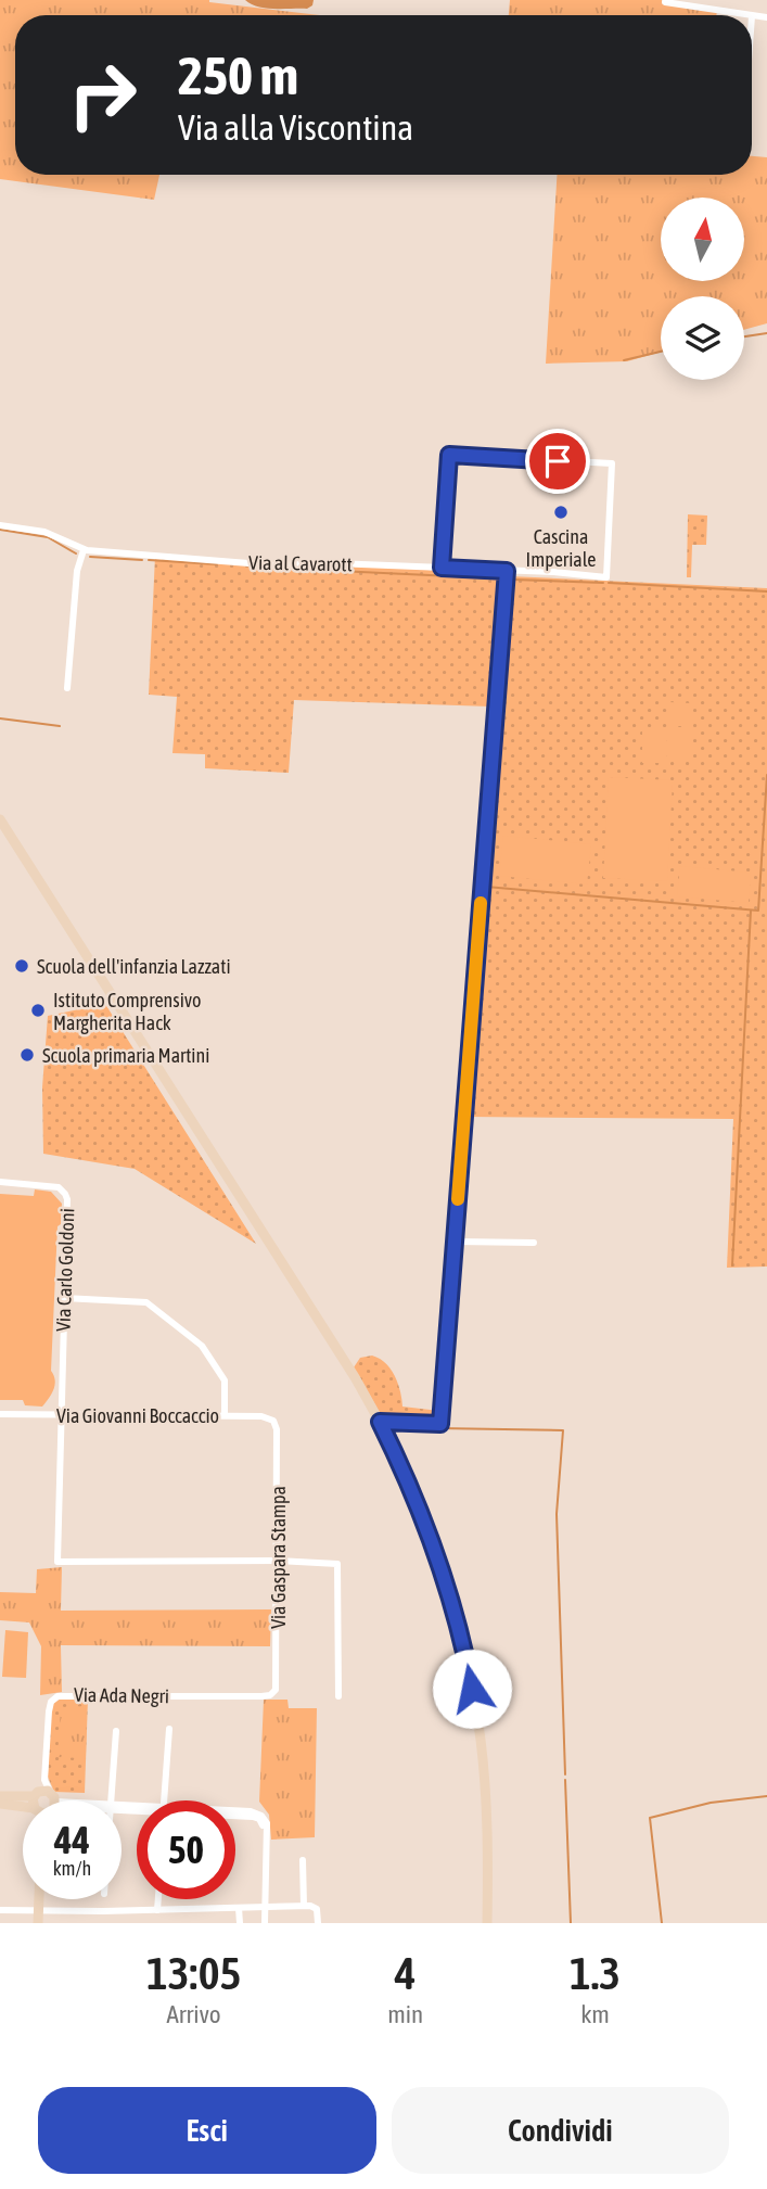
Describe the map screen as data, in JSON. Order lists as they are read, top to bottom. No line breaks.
{"streets":{"street":["Via al Cavarott","Via Carlo Goldoni","Via Giovanni Boccaccio","Via Gaspara Stampa","Via Ada Negri"]},"crossings":[["Via Carlo Goldoni","Via Giovanni Boccaccio"],["Via Carlo Goldoni","Via Gaspara Stampa"],["Via Giovanni Boccaccio","Via Gaspara Stampa"],["Via Gaspara Stampa","Via Ada Negri"]],"places":["Cascina Imperiale","Scuola dell'infanzia Lazzati","Istituto Comprensivo Margherita Hack","Scuola primaria Martini"],"north":"top","page":{"turn":["250 m","Via alla Viscontina"],"speed":"44 km/h","limit":"50","eta":["13:05","Arrivo","4","min","1.3","km"],"buttons":["Esci","Condividi"]}}
